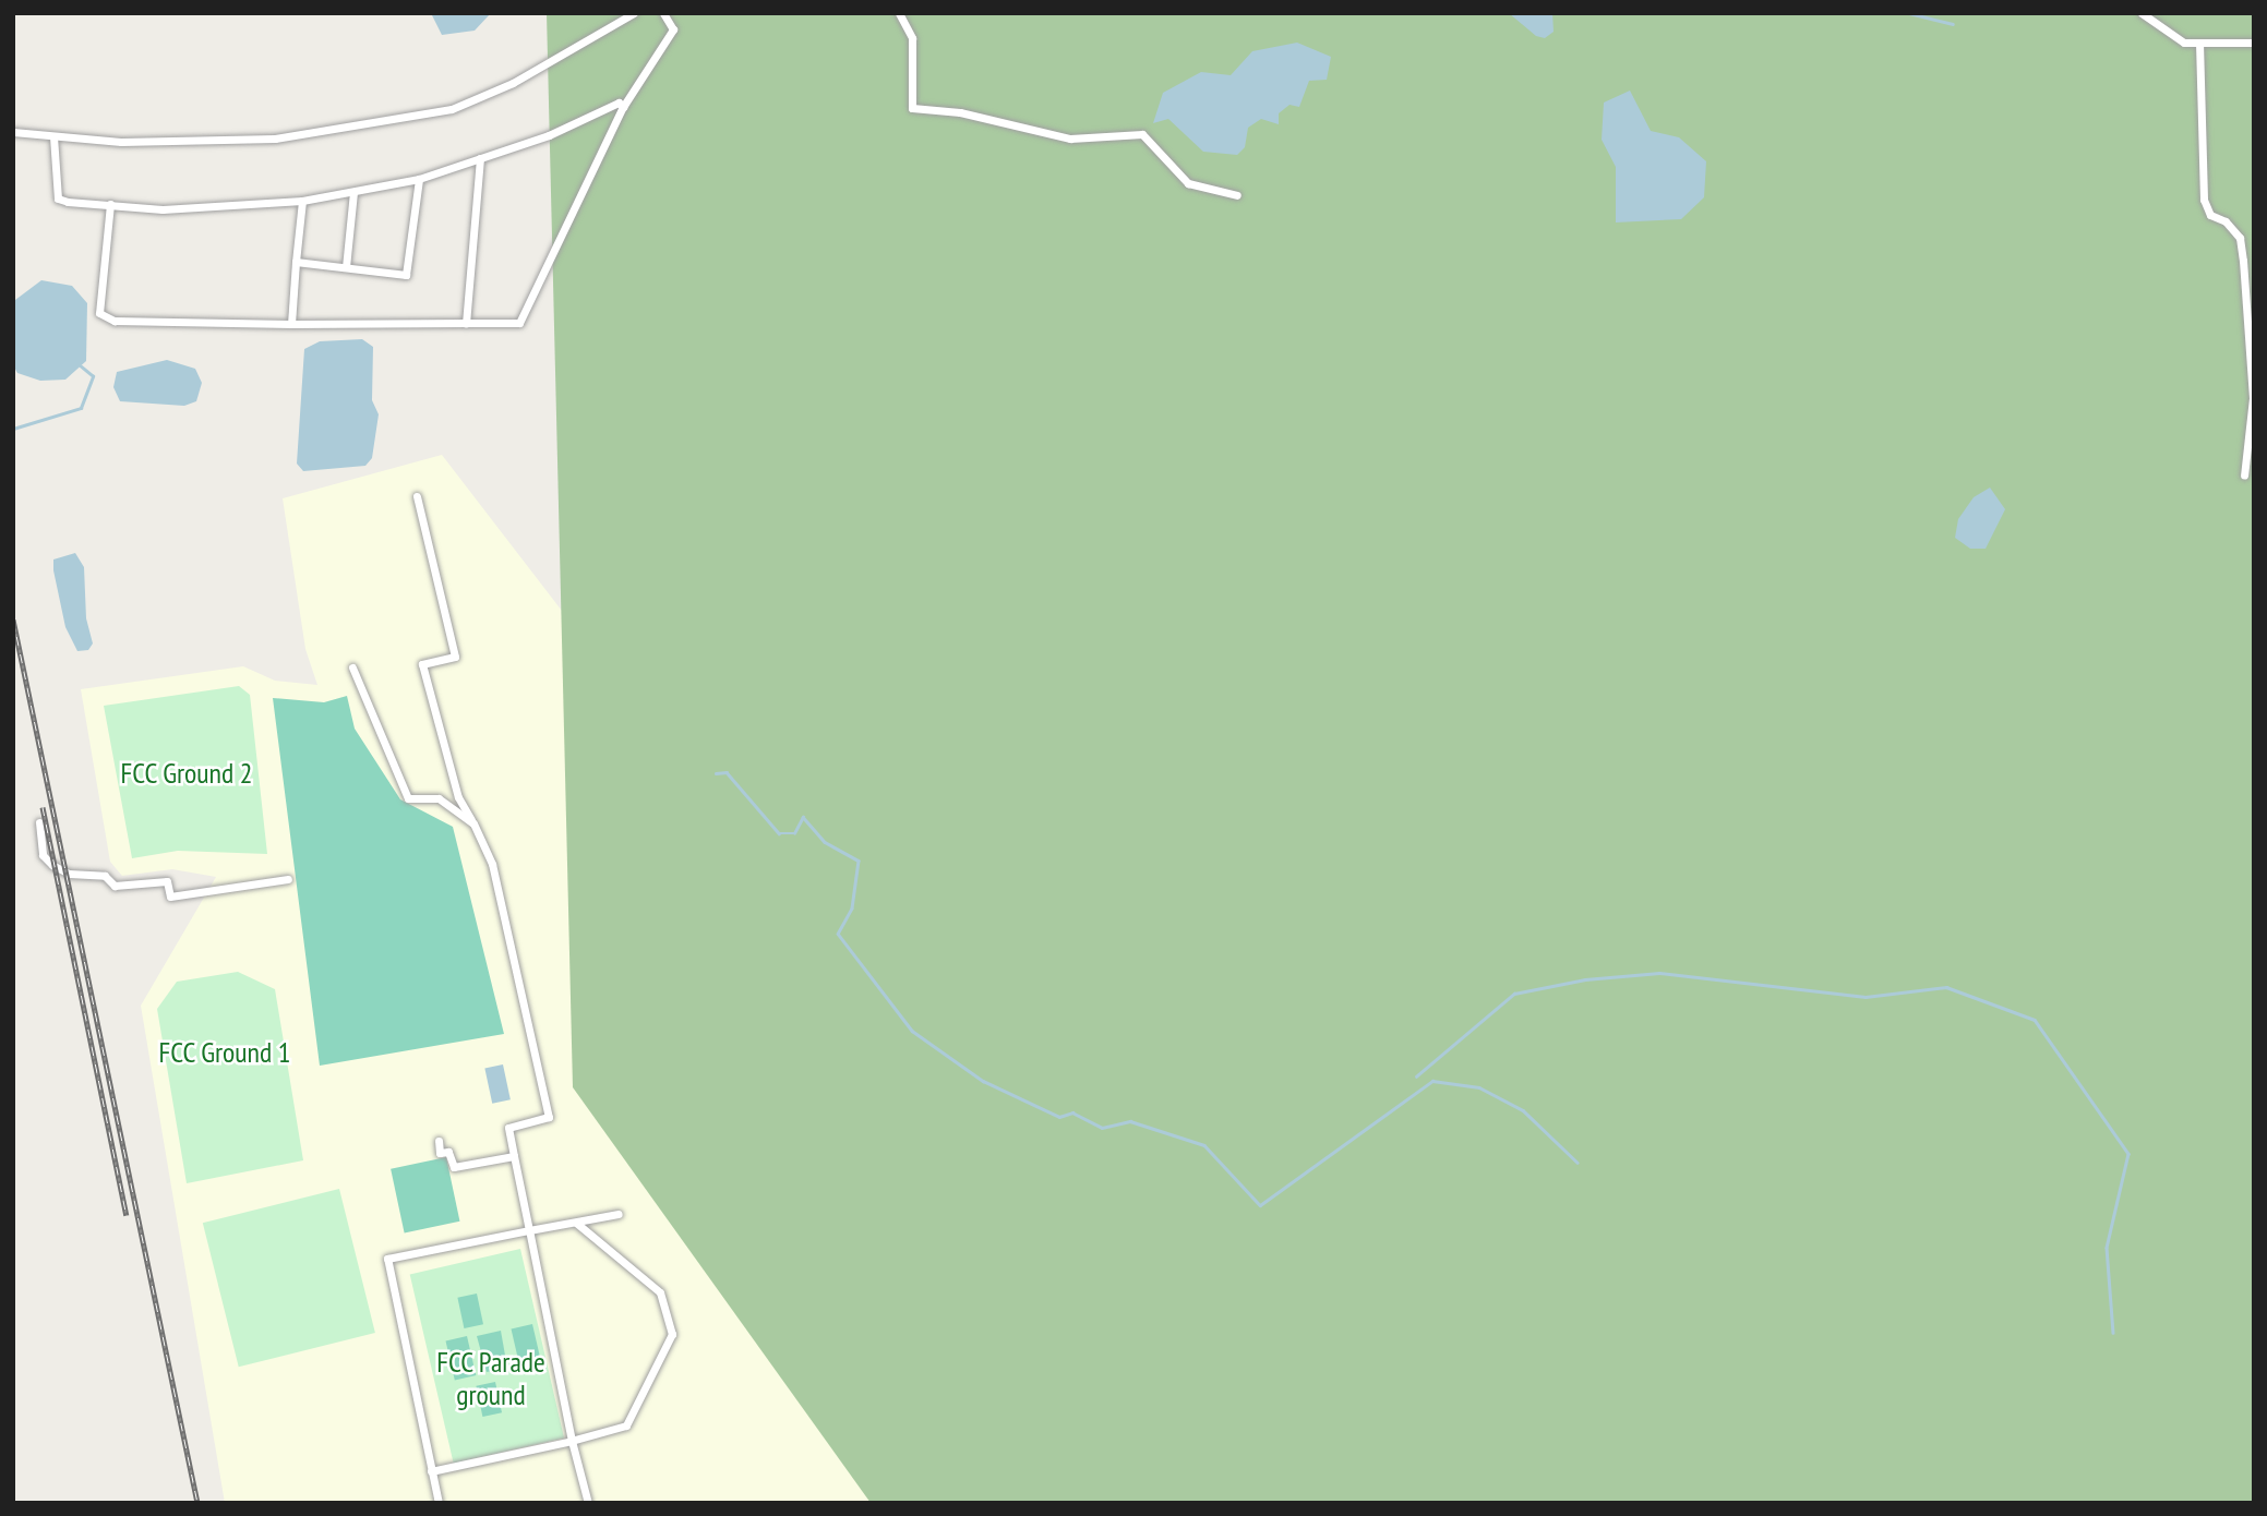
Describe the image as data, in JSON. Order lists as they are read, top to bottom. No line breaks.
{"parks":["FCC Ground 2","FCC Ground 1","FCC Parade ground"]}
